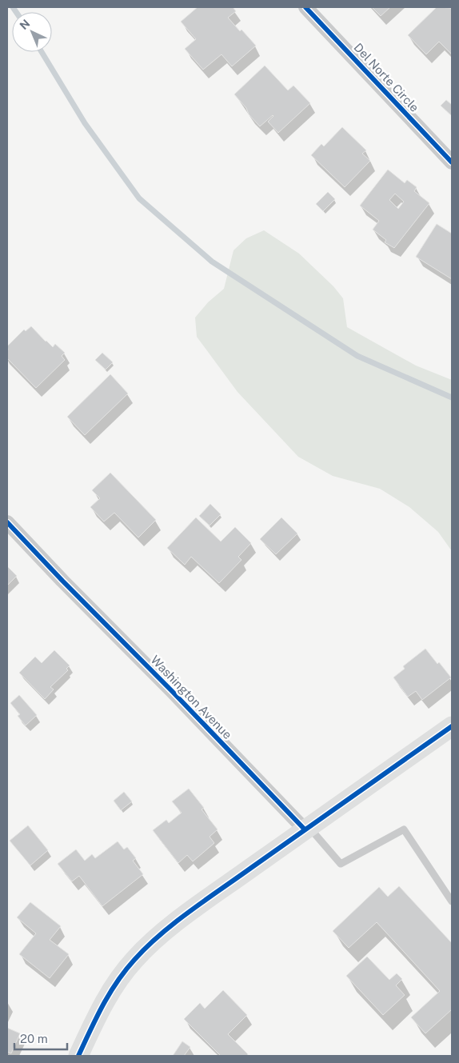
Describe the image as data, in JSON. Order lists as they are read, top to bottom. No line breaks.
{"streets":{"street":["Del Norte Circle","Washington Avenue"]},"scale_bar":"20 m","north":"top left"}
